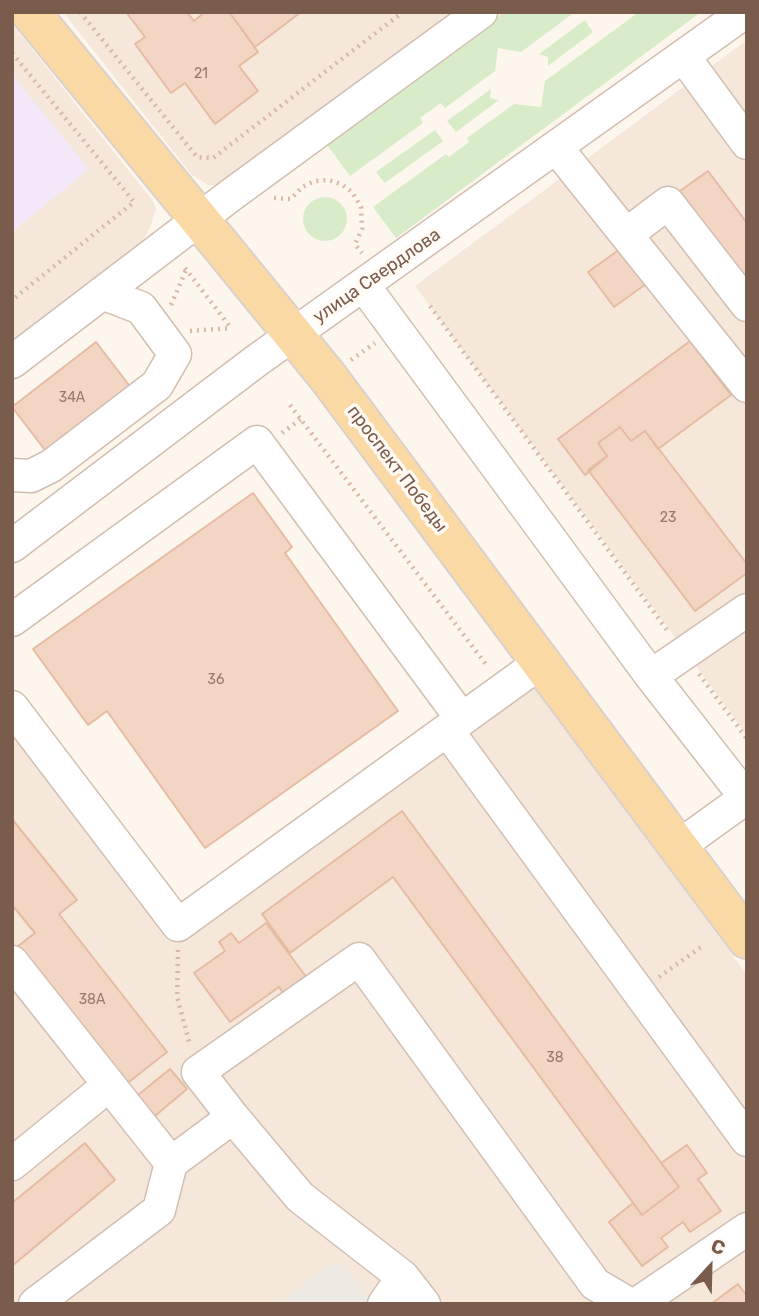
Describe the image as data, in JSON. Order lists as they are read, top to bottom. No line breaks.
{"streets":{"main road":["проспект Победы"],"street":["улица Свердлова"]},"crossings":[["улица Свердлова","проспект Победы"]],"house_numbers":["21","34А","23","36","38А","38"],"north":"top"}
